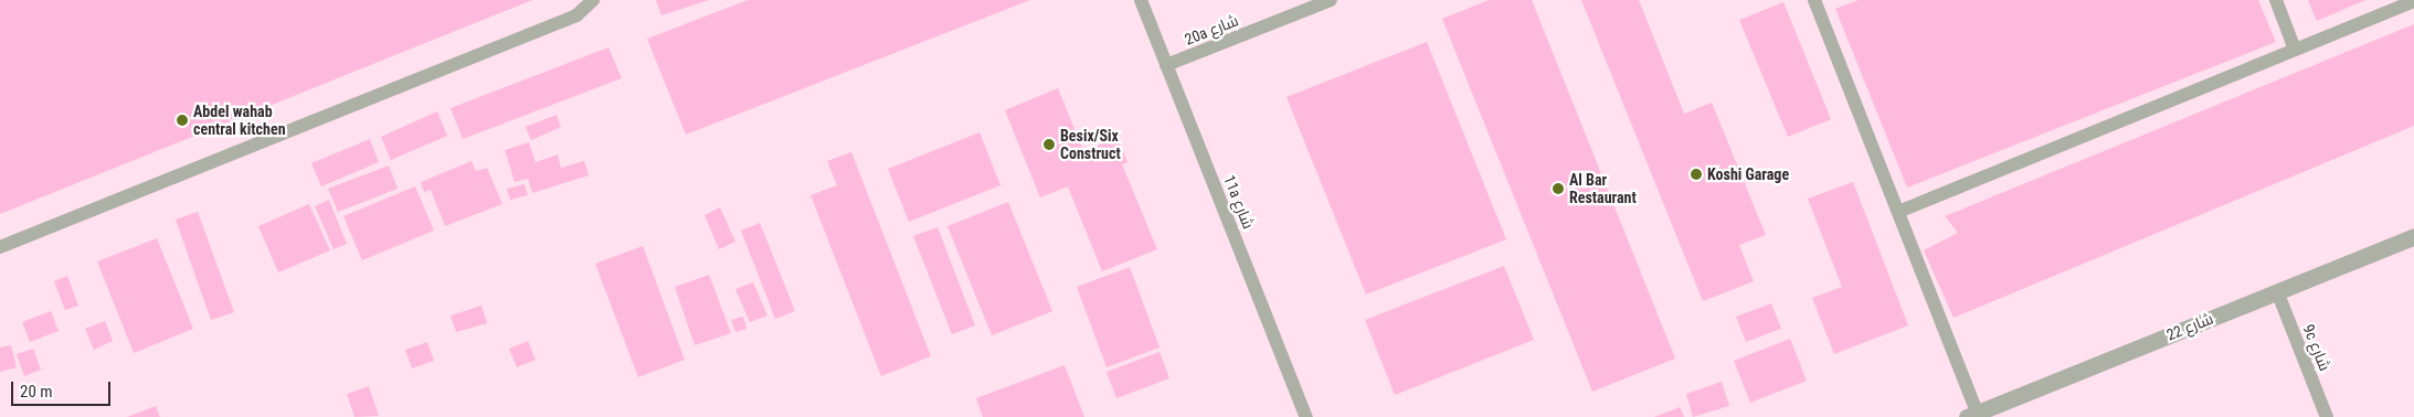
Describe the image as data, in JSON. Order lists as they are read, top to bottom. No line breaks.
{"streets":{"street":["شارع 22"],"lane":["20a شارع","11a شارع","9c شارع"]},"crossings":[["20a شارع","11a شارع"],["شارع 22","9c شارع"]],"places":["Abdel wahab central kitchen","Besix/Six Construct","Koshi Garage","Al Bar Restaurant"],"scale_bar":"20 m"}
